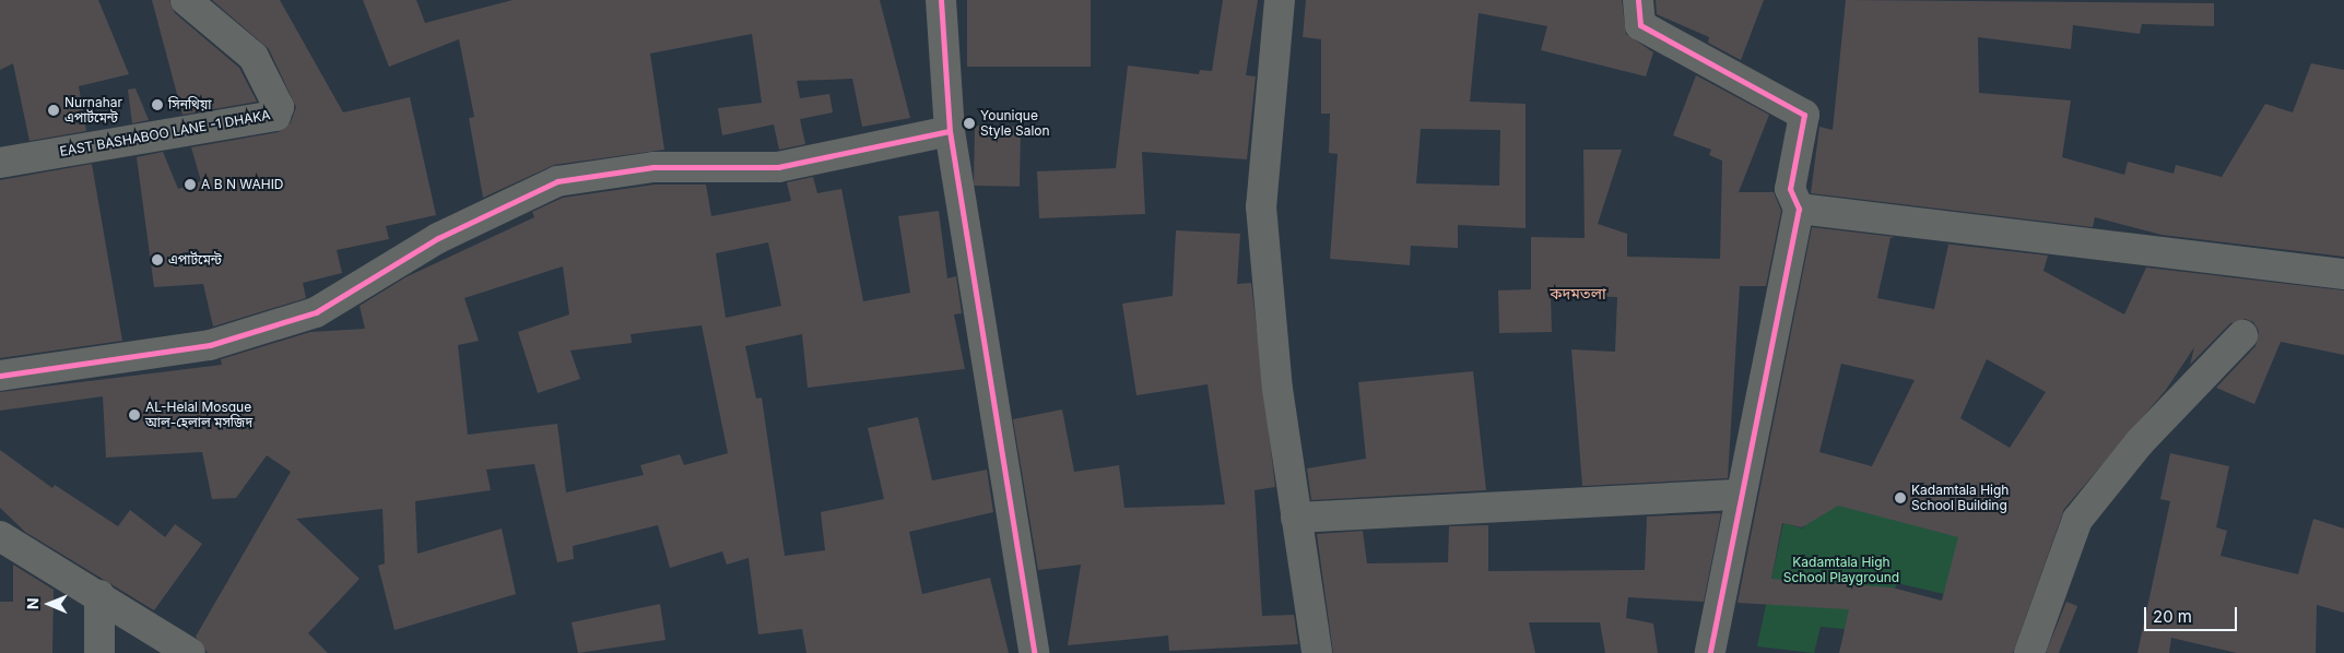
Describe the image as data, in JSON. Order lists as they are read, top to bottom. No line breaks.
{"streets":{"street":["EAST BASHABOO LANE -1 DHAKA"]},"districts":["কদমতলা"],"parks":["Kadamtala High School Playground"],"places":["সিনথিয়া","Nurnahar এপার্টমেন্ট","Younique Style Salon","A B N WAHID","এপার্টমেন্ট","AL-Helal Mosque আল-হেলাল মসজিদ","Kadamtala High School Building"],"scale_bar":"20 m","north":"left"}
